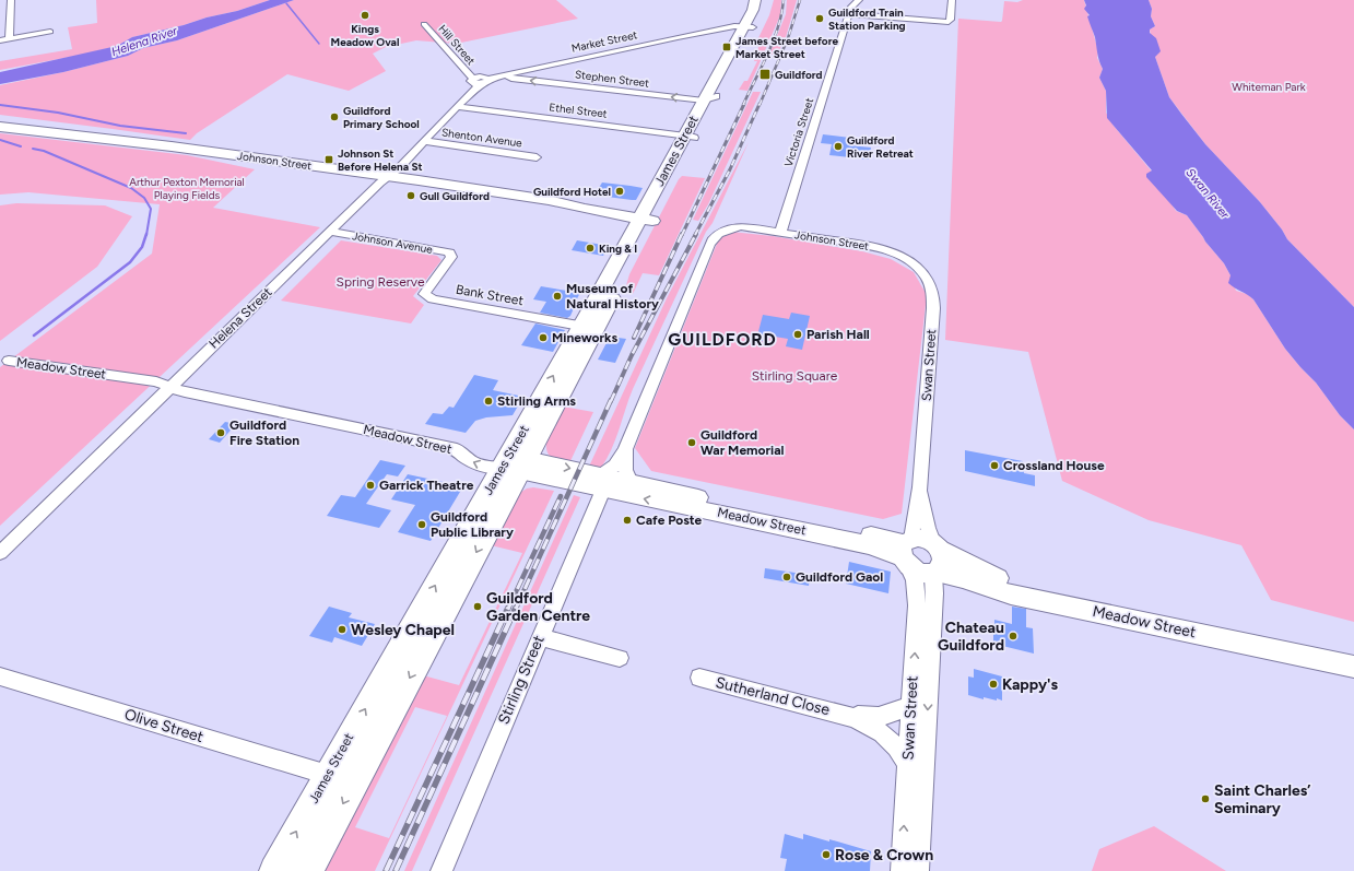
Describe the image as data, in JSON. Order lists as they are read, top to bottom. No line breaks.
{"streets":{"highway":["James Street","Johnson Street"],"main road":["Meadow Street"],"street":["Market Street","Hill Street","Stephen Street","Ethel Street","Victoria Street","Shenton Avenue","Johnson Avenue","Bank Street","Helena Street","Swan Street","Stirling Street","Sutherland Close","Olive Street"]},"crossings":[["Market Street","Hill Street"],["Market Street","Stephen Street"],["Market Street","James Street"],["Market Street","Helena Street"],["Hill Street","Helena Street"],["Stephen Street","James Street"],["Ethel Street","James Street"],["Ethel Street","Helena Street"],["Victoria Street","Johnson Street"],["Shenton Avenue","Helena Street"],["James Street","Johnson Street"],["James Street","Bank Street"],["James Street","Meadow Street"],["James Street","Olive Street"],["Johnson Street","Helena Street"],["Johnson Street","Swan Street"],["Johnson Street","Stirling Street"],["Johnson Avenue","Bank Street"],["Johnson Avenue","Helena Street"],["Helena Street","Meadow Street"],["Swan Street","Meadow Street"],["Swan Street","Sutherland Close"],["Meadow Street","Stirling Street"]],"one_way":["Stephen Street"],"districts":["GUILDFORD"],"water":["Helena River","Swan River"],"parks":["Whiteman Park","Arthur Pexton Memorial Playing Fields","Spring Reserve","Stirling Square"],"places":{"other":["Kings Meadow Oval","Guildford Train Station Parking","Guildford Primary School","Guildford River Retreat","Guildford Hotel","Gull Guildford","King & I","Museum of Natural History","Parish Hall","Mineworks","Stirling Arms","Guildford Fire Station","Guildford War Memorial","Crossland House","Garrick Theatre","Cafe Poste","Guildford Public Library","Guildford Gaol","Guildford Garden Centre","Wesley Chapel","Chateau Guildford","Kappy's","Saint Charles’ Seminary","Rose & Crown"],"transit":["James Street before Market Street","Guildford","Johnson St Before Helena St"]}}
